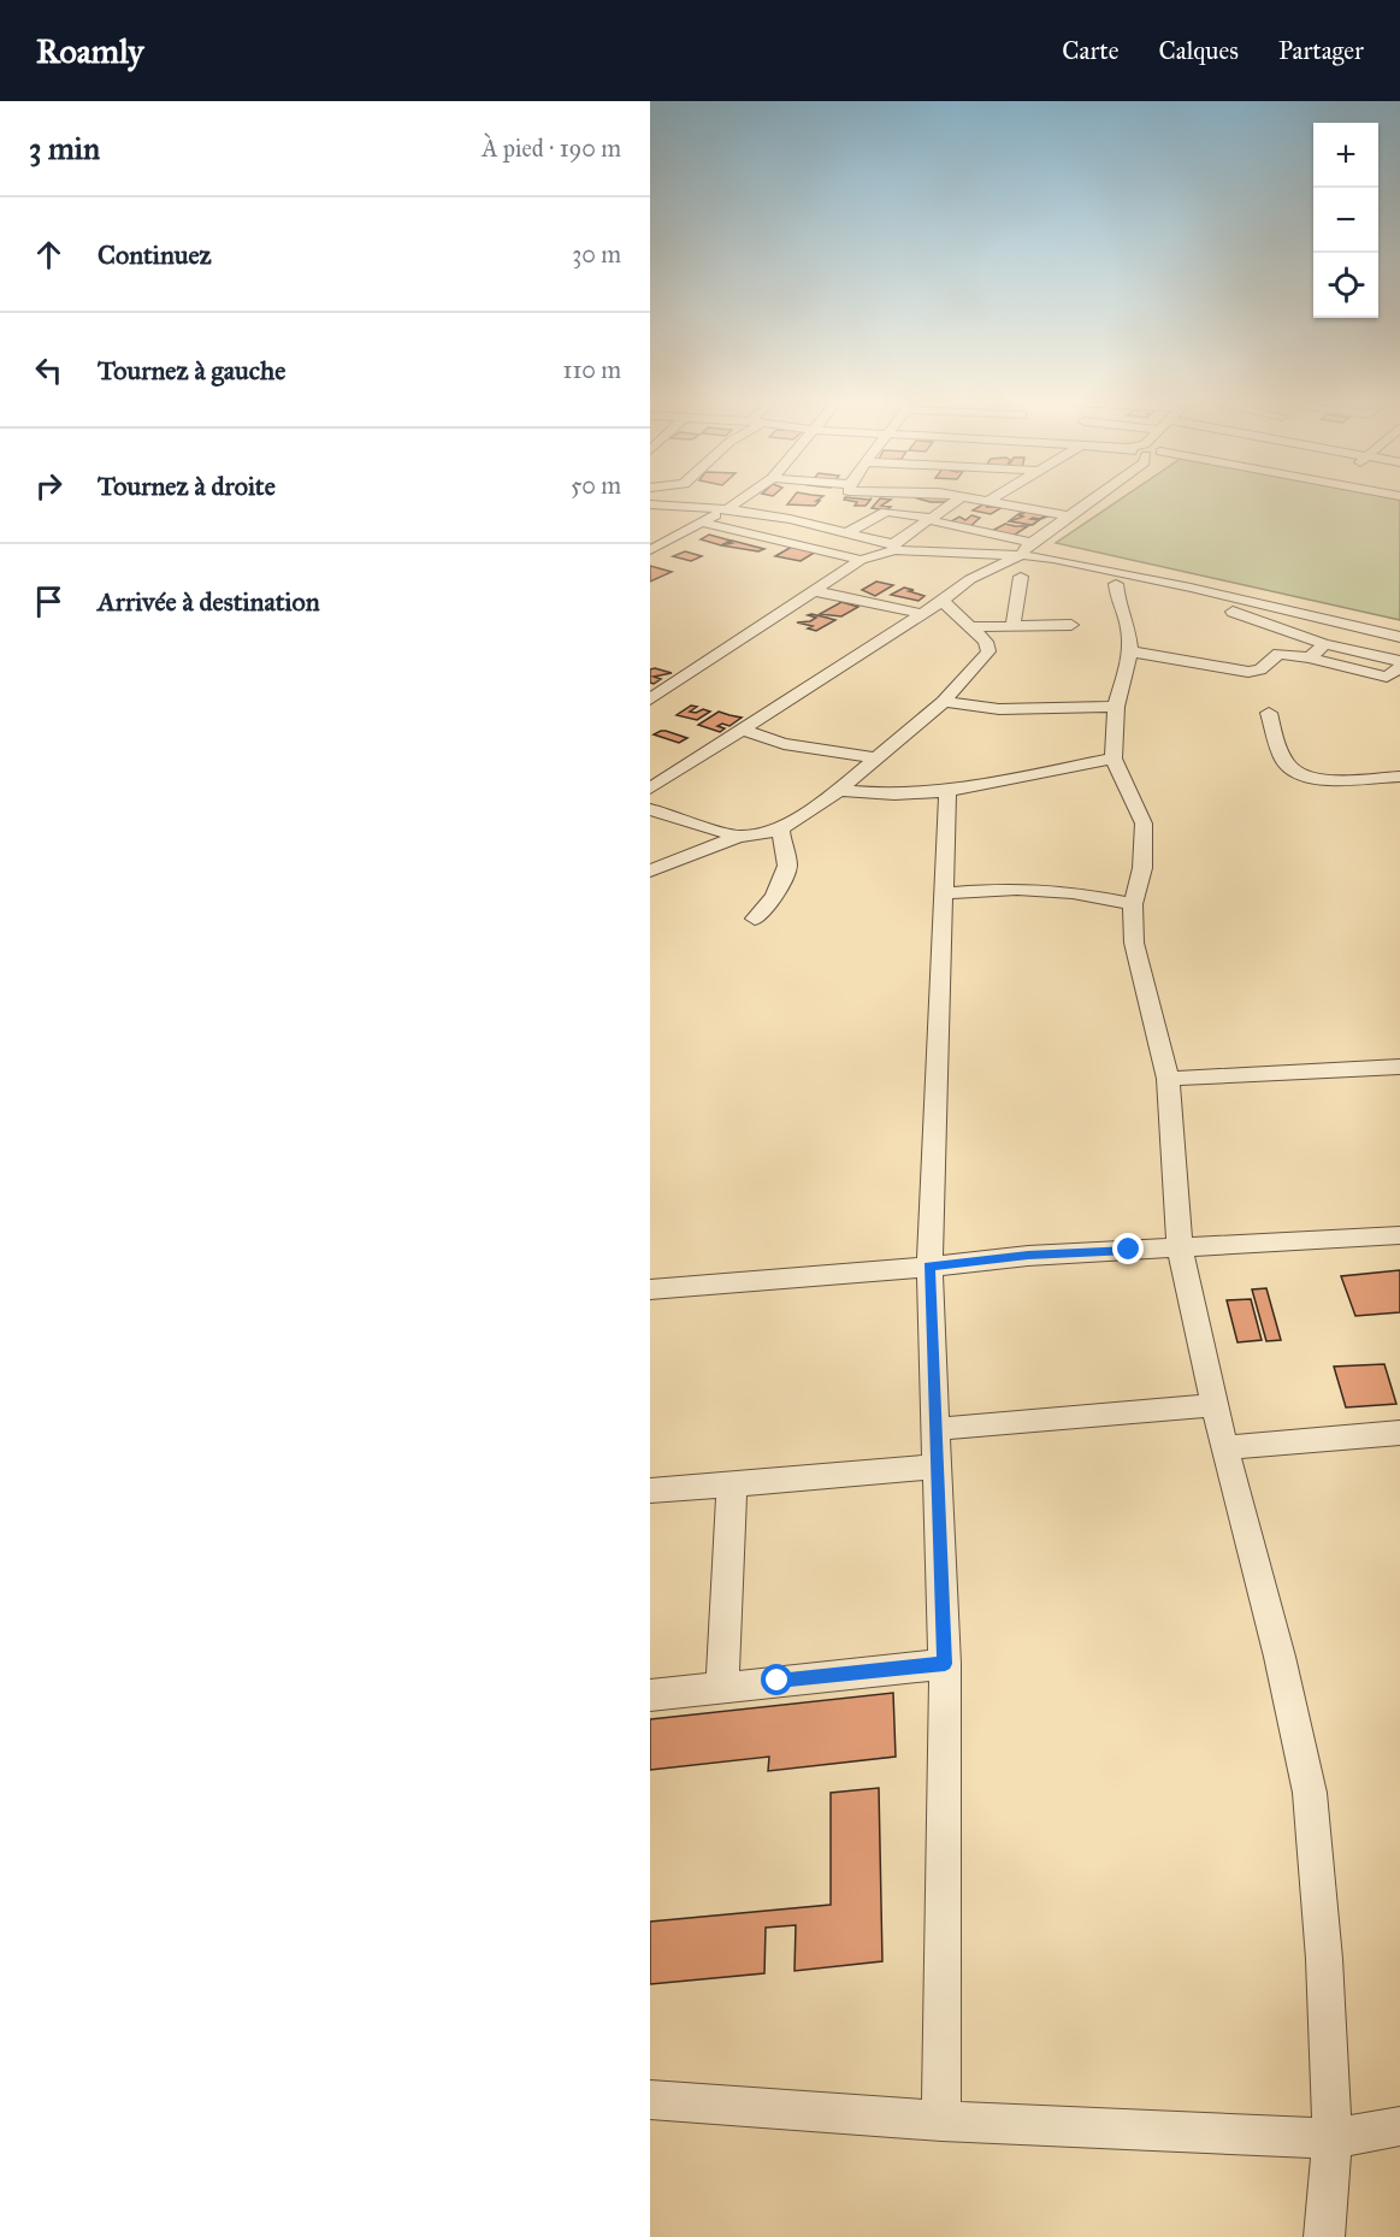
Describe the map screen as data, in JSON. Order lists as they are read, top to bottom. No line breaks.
{"page":{"header":"Roamly","nav":["Carte","Calques","Partager"],"heading":["3 min","À pied · 190 m"],"map_buttons":["+","−"],"list":[["Continuez","30 m"],["Tournez à gauche","110 m"],["Tournez à droite","50 m"],"Arrivée à destination"]}}
